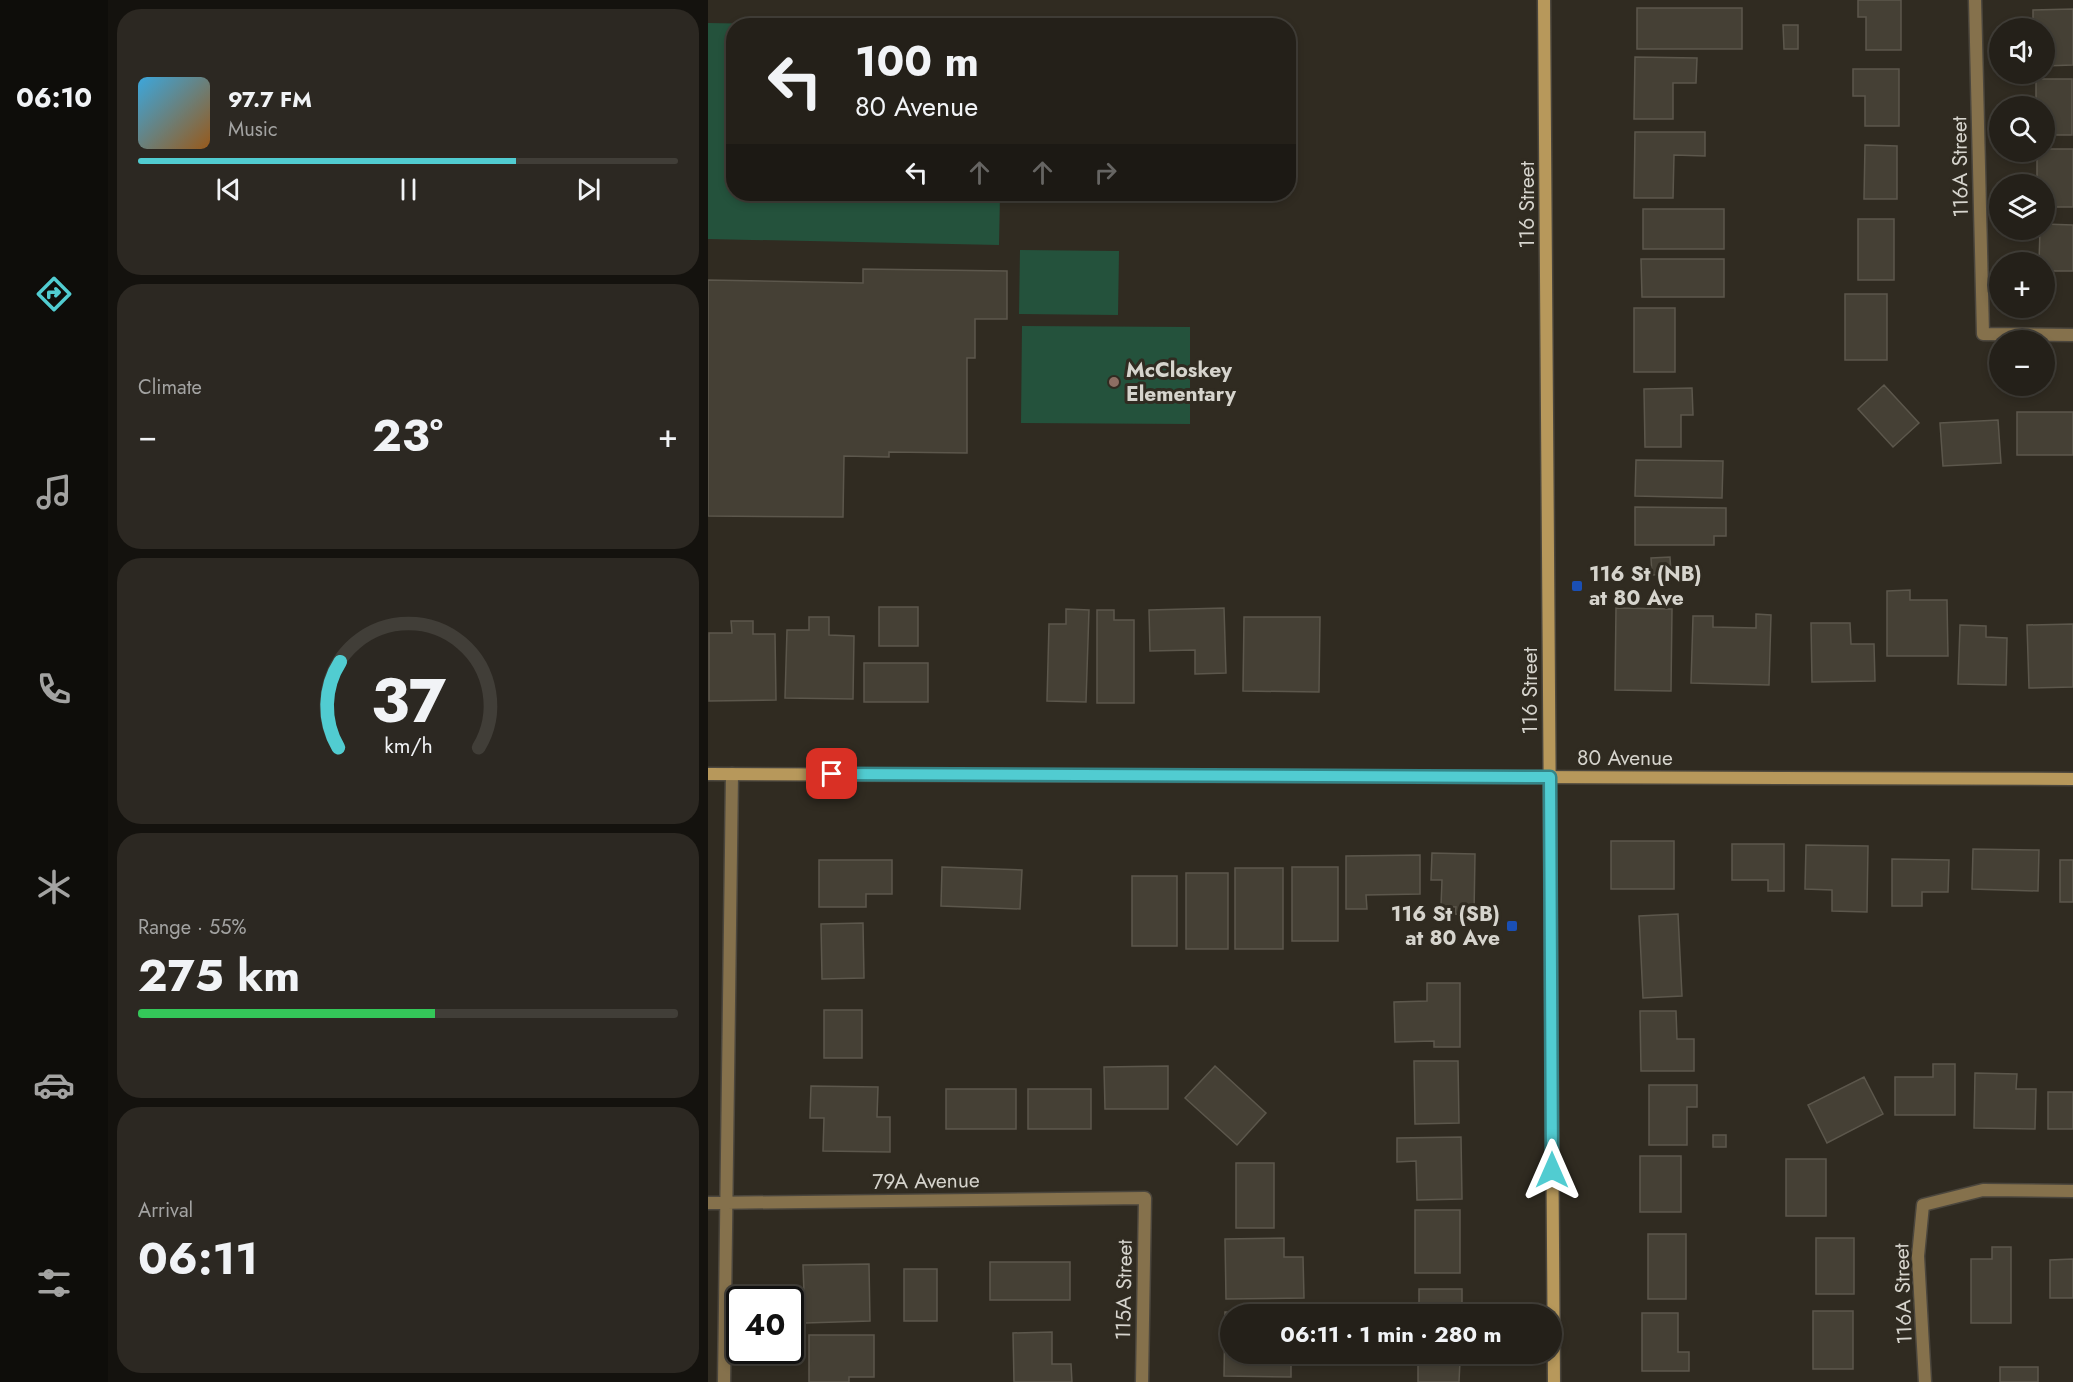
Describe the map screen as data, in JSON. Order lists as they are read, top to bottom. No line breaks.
{"streets":{"street":["116A Street","116 Street","80 Avenue","79A Avenue","115A Street"]},"crossings":[["116 Street","80 Avenue"],["79A Avenue","115A Street"]],"places":{"other":["McCloskey Elementary"],"transit":["116 St (NB) at 80 Ave","116 St (SB) at 80 Ave"]},"page":{"tabs":"06:10","map_buttons":["+","−"],"turn":["100 m","80 Avenue"],"song":["97.7 FM","Music"],"tile":["Climate",["Range · 55%","275 km"],["Arrival","06:11"]],"heat":["−","23°","+"],"limit":"40","trip":"06:11 · 1 min · 280 m","gauge":["37","km/h"]}}
